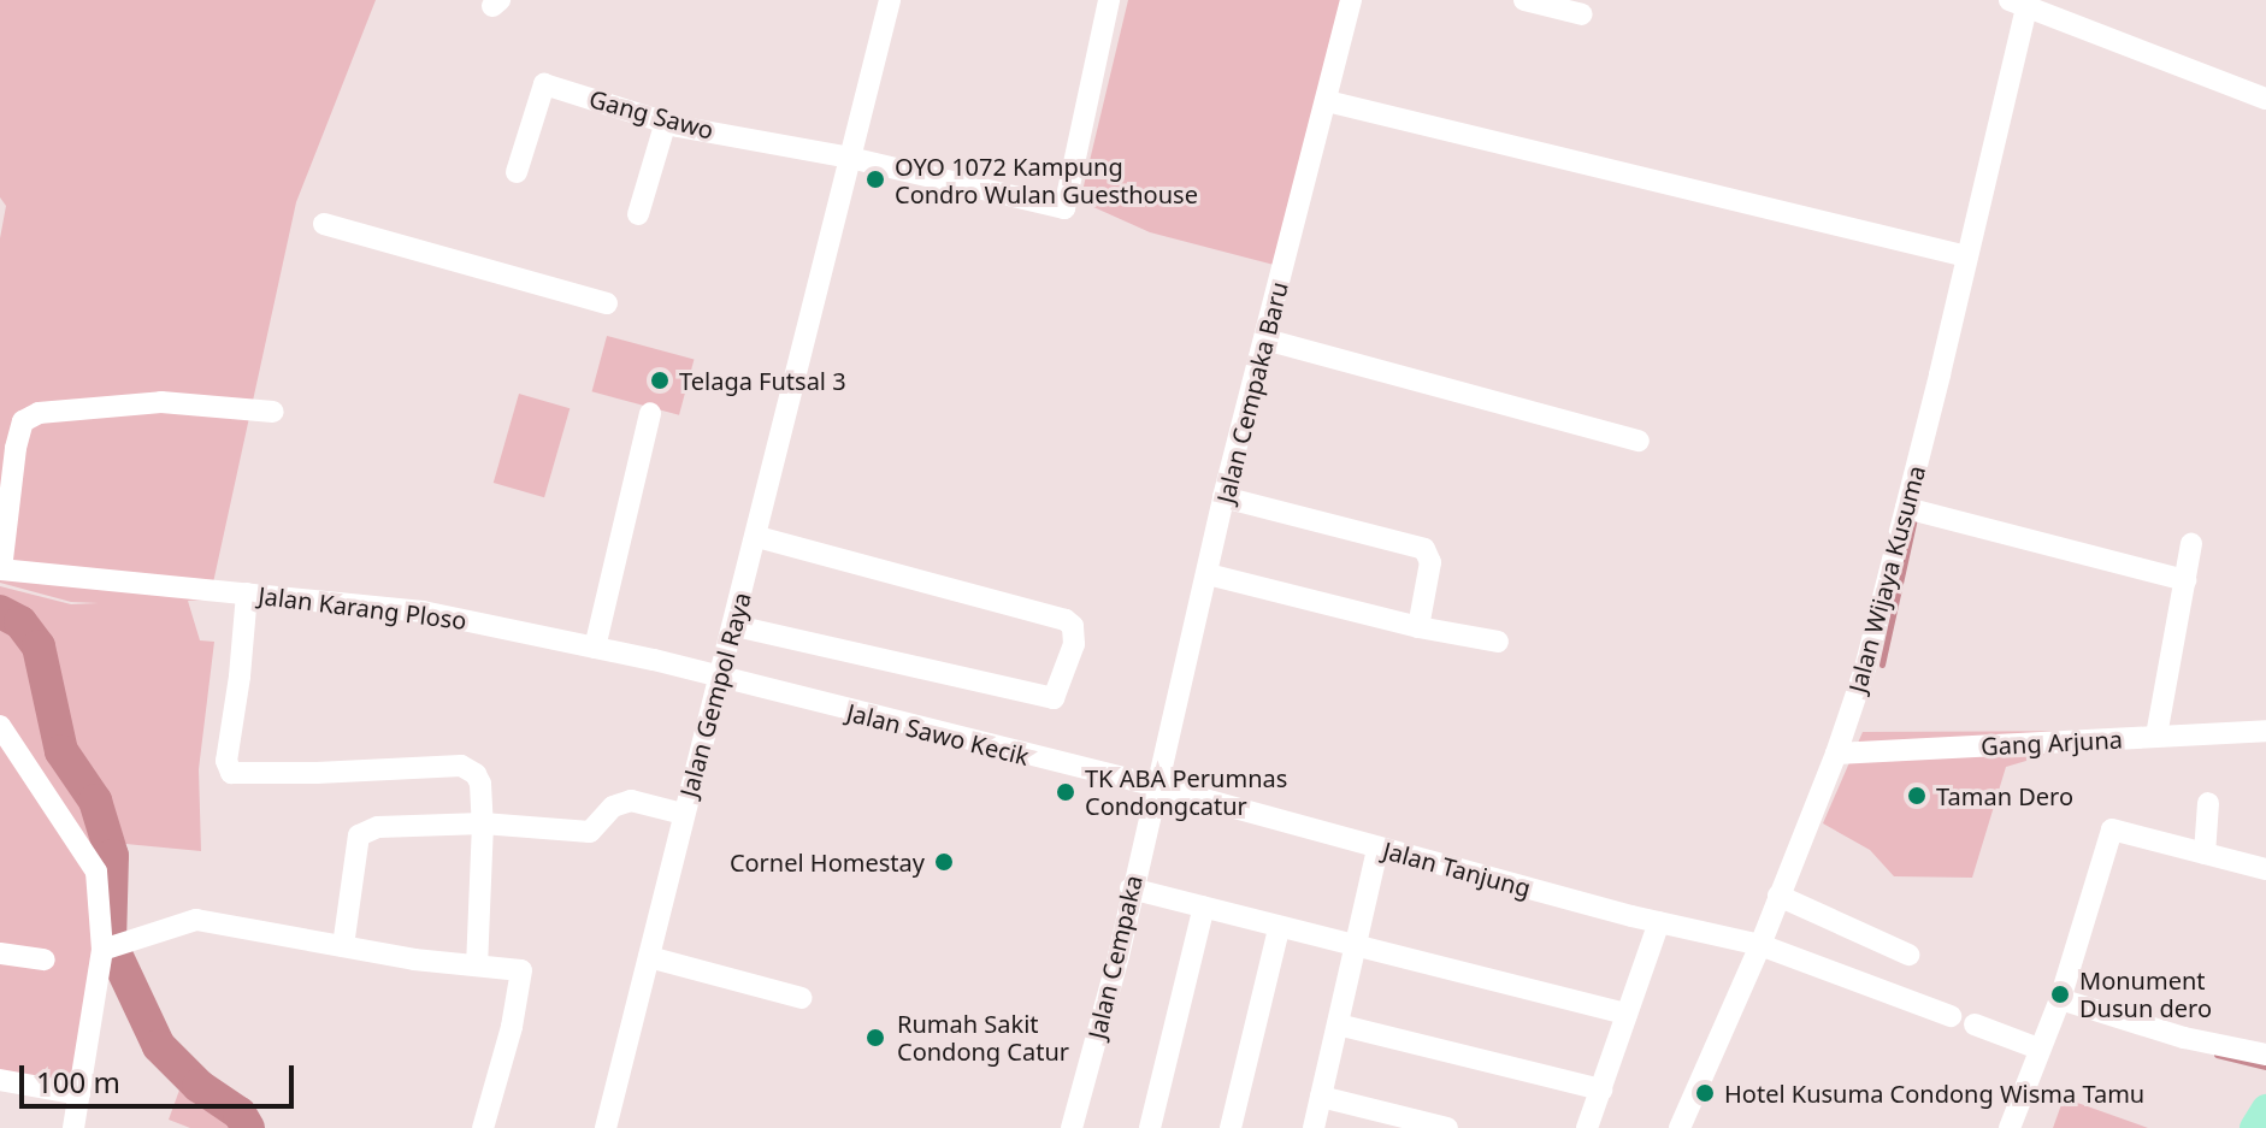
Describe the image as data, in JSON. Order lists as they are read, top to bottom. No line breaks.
{"streets":{"street":["Gang Sawo","Jalan Cempaka Baru","Jalan Wijaya Kusuma","Jalan Karang Ploso","Jalan Gempol Raya","Jalan Sawo Kecik","Gang Arjuna","Jalan Tanjung","Jalan Cempaka"]},"crossings":[["Gang Sawo","Jalan Gempol Raya"],["Jalan Cempaka Baru","Jalan Sawo Kecik"],["Jalan Cempaka Baru","Jalan Tanjung"],["Jalan Cempaka Baru","Jalan Cempaka"],["Jalan Wijaya Kusuma","Gang Arjuna"],["Jalan Wijaya Kusuma","Jalan Tanjung"],["Jalan Karang Ploso","Jalan Gempol Raya"],["Jalan Karang Ploso","Jalan Sawo Kecik"],["Jalan Gempol Raya","Jalan Sawo Kecik"],["Jalan Sawo Kecik","Jalan Tanjung"],["Jalan Sawo Kecik","Jalan Cempaka"],["Jalan Tanjung","Jalan Cempaka"]],"places":["OYO 1072 Kampung Condro Wulan Guesthouse","Telaga Futsal 3","TK ABA Perumnas Condongcatur","Taman Dero","Cornel Homestay","Monument Dusun dero","Rumah Sakit Condong Catur","Hotel Kusuma Condong Wisma Tamu"],"scale_bar":"100 m"}
